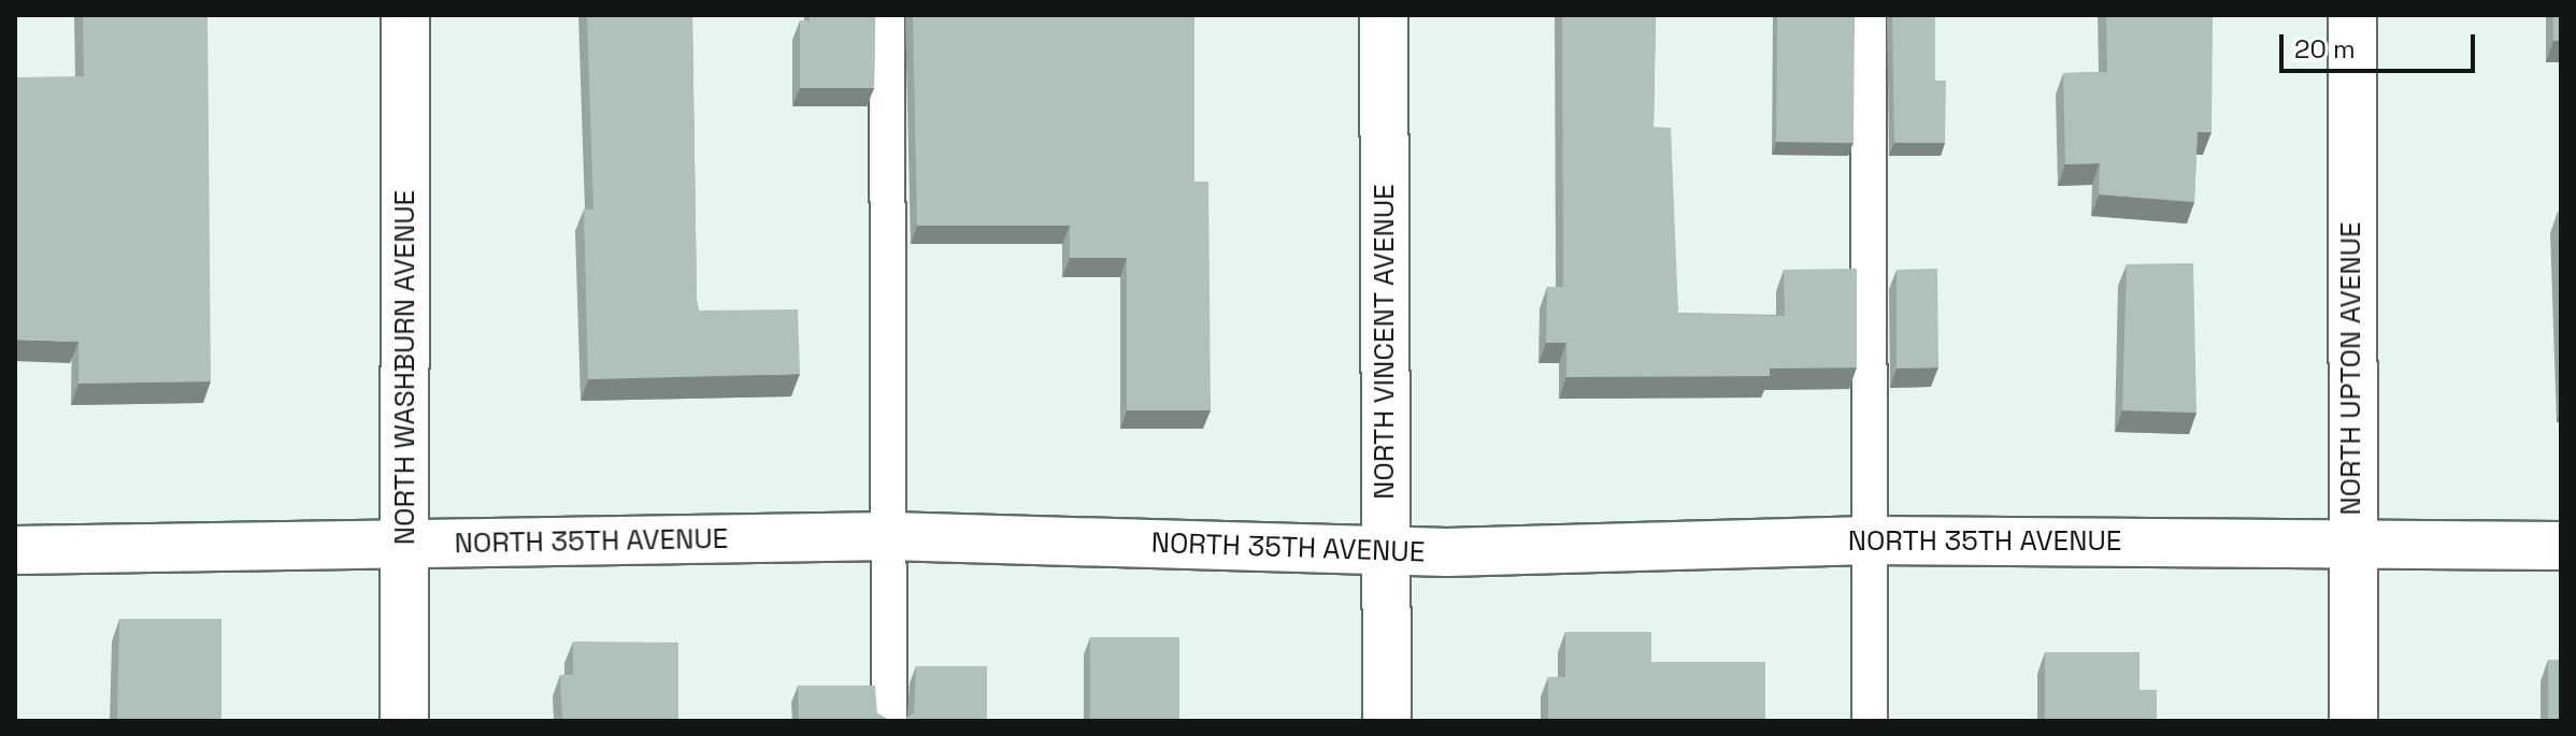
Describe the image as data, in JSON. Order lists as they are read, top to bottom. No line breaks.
{"streets":{"street":["NORTH VINCENT AVENUE","NORTH WASHBURN AVENUE","NORTH UPTON AVENUE","NORTH 35TH AVENUE"]},"crossings":[["NORTH VINCENT AVENUE","NORTH 35TH AVENUE"],["NORTH WASHBURN AVENUE","NORTH 35TH AVENUE"],["NORTH UPTON AVENUE","NORTH 35TH AVENUE"]],"scale_bar":"20 m"}
